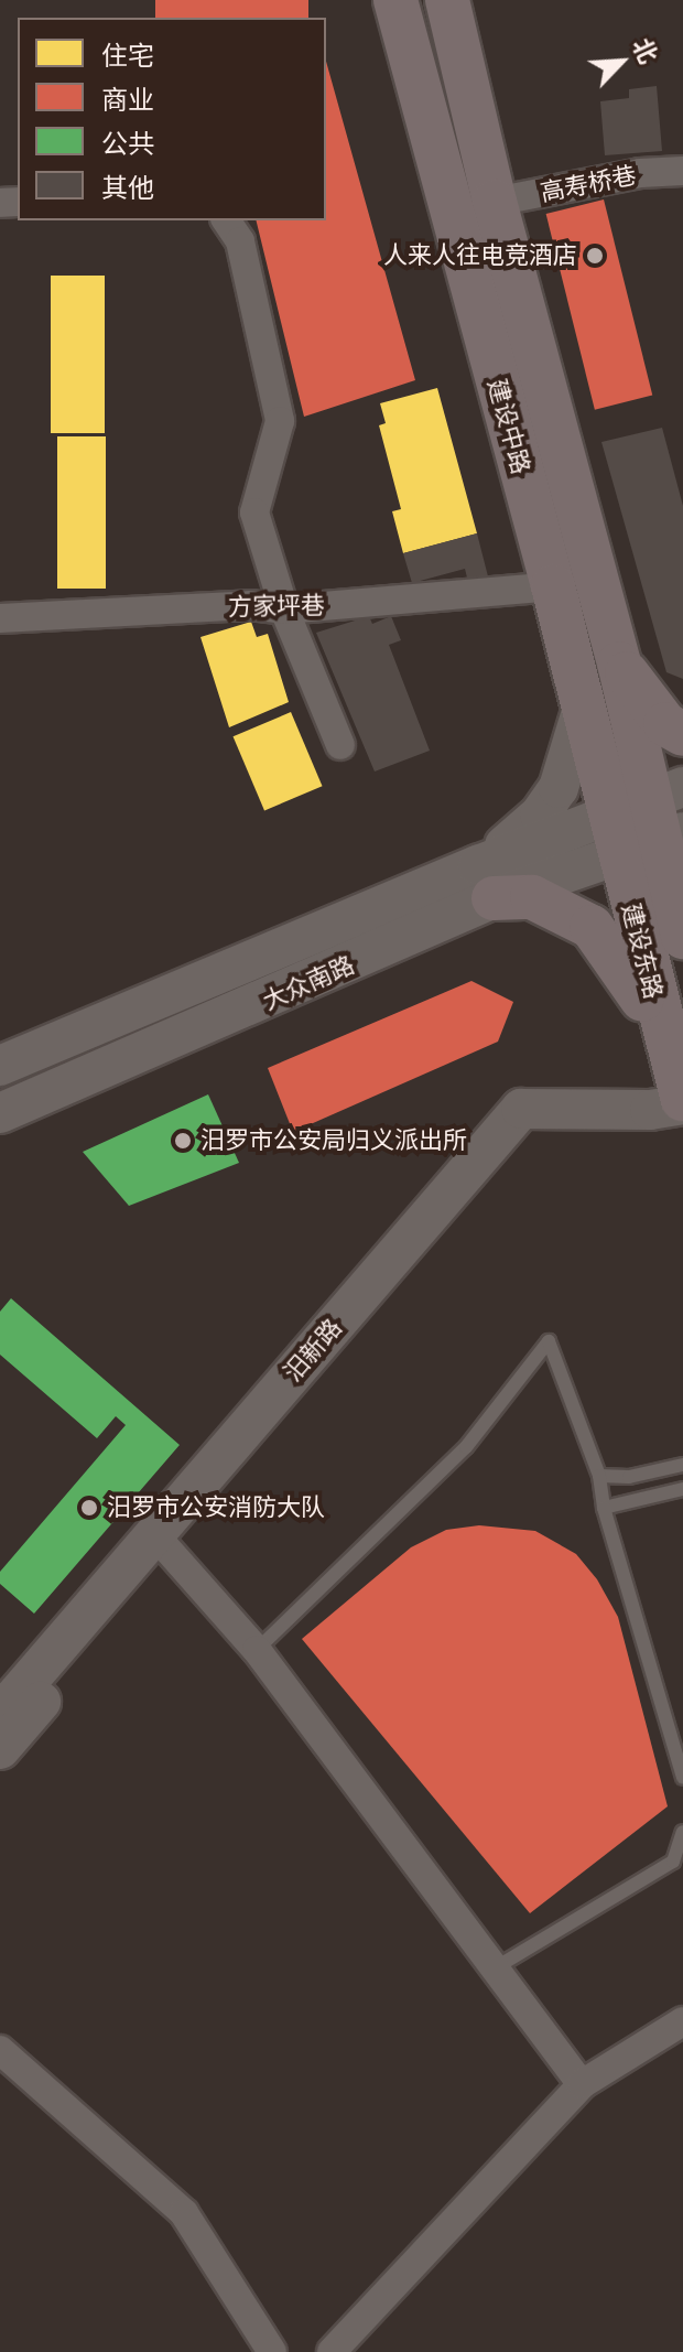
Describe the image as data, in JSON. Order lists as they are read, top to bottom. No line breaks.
{"streets":{"main road":["建设中路","建设东路","大众南路","汨新路"],"street":["高寿桥巷","方家坪巷"]},"crossings":[["高寿桥巷","建设中路"],["建设中路","方家坪巷"],["建设中路","建设东路"],["建设中路","大众南路"],["建设东路","大众南路"],["建设东路","汨新路"]],"places":["人来人往电竞酒店","汨罗市公安局归义派出所","汨罗市公安消防大队"],"legend":["住宅","商业","公共","其他"],"north":"top right"}
